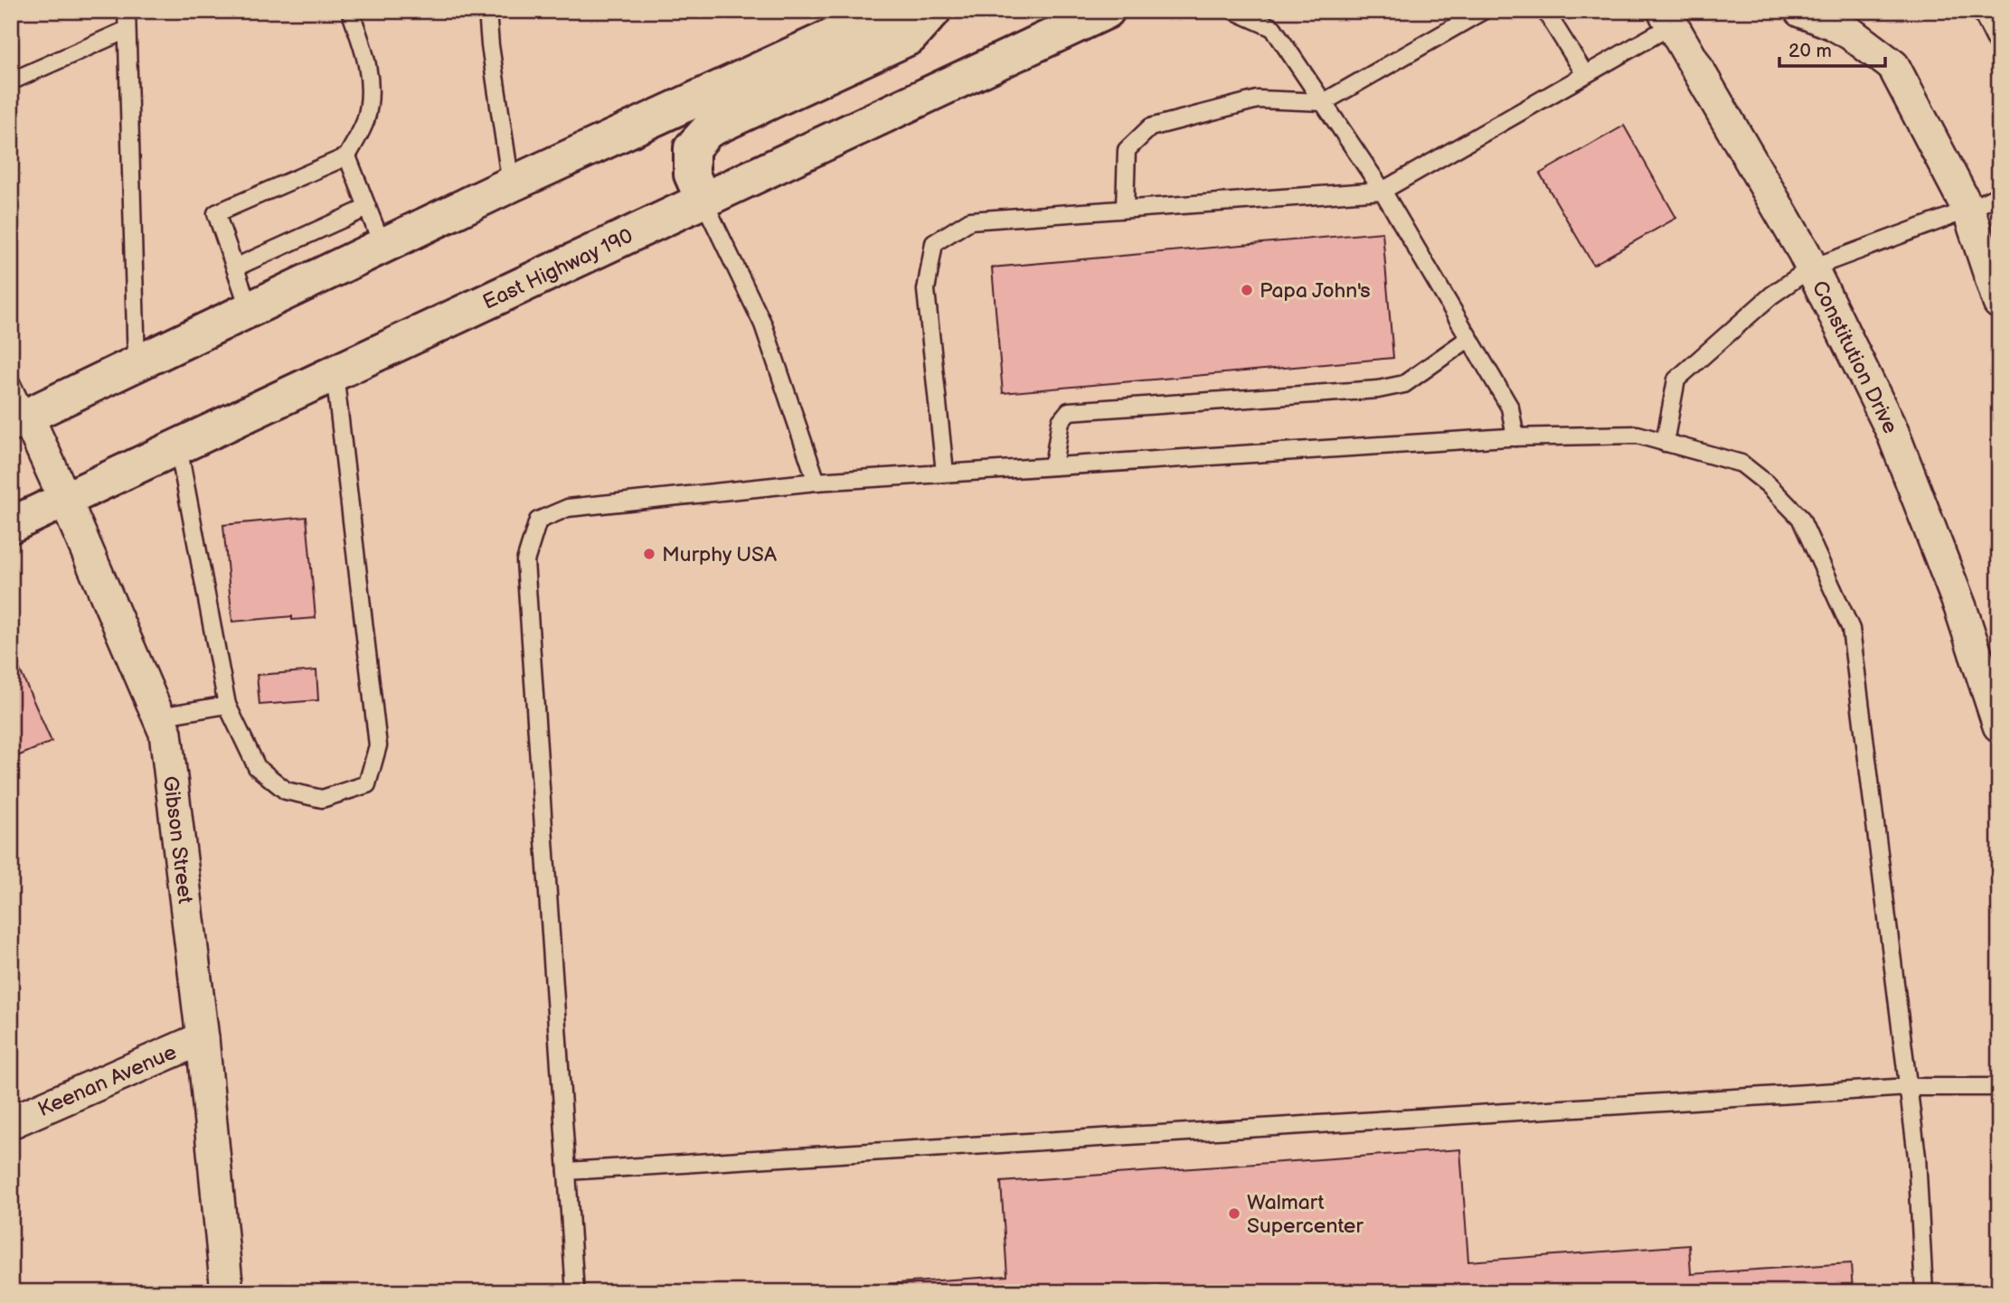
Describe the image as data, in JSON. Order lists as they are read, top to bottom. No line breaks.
{"streets":{"main road":["East Highway 190"],"street":["Constitution Drive","Gibson Street","Keenan Avenue"]},"crossings":[["East Highway 190","Gibson Street"],["Gibson Street","Keenan Avenue"]],"places":["Papa John's","Murphy USA","Walmart Supercenter"],"scale_bar":"20 m"}
